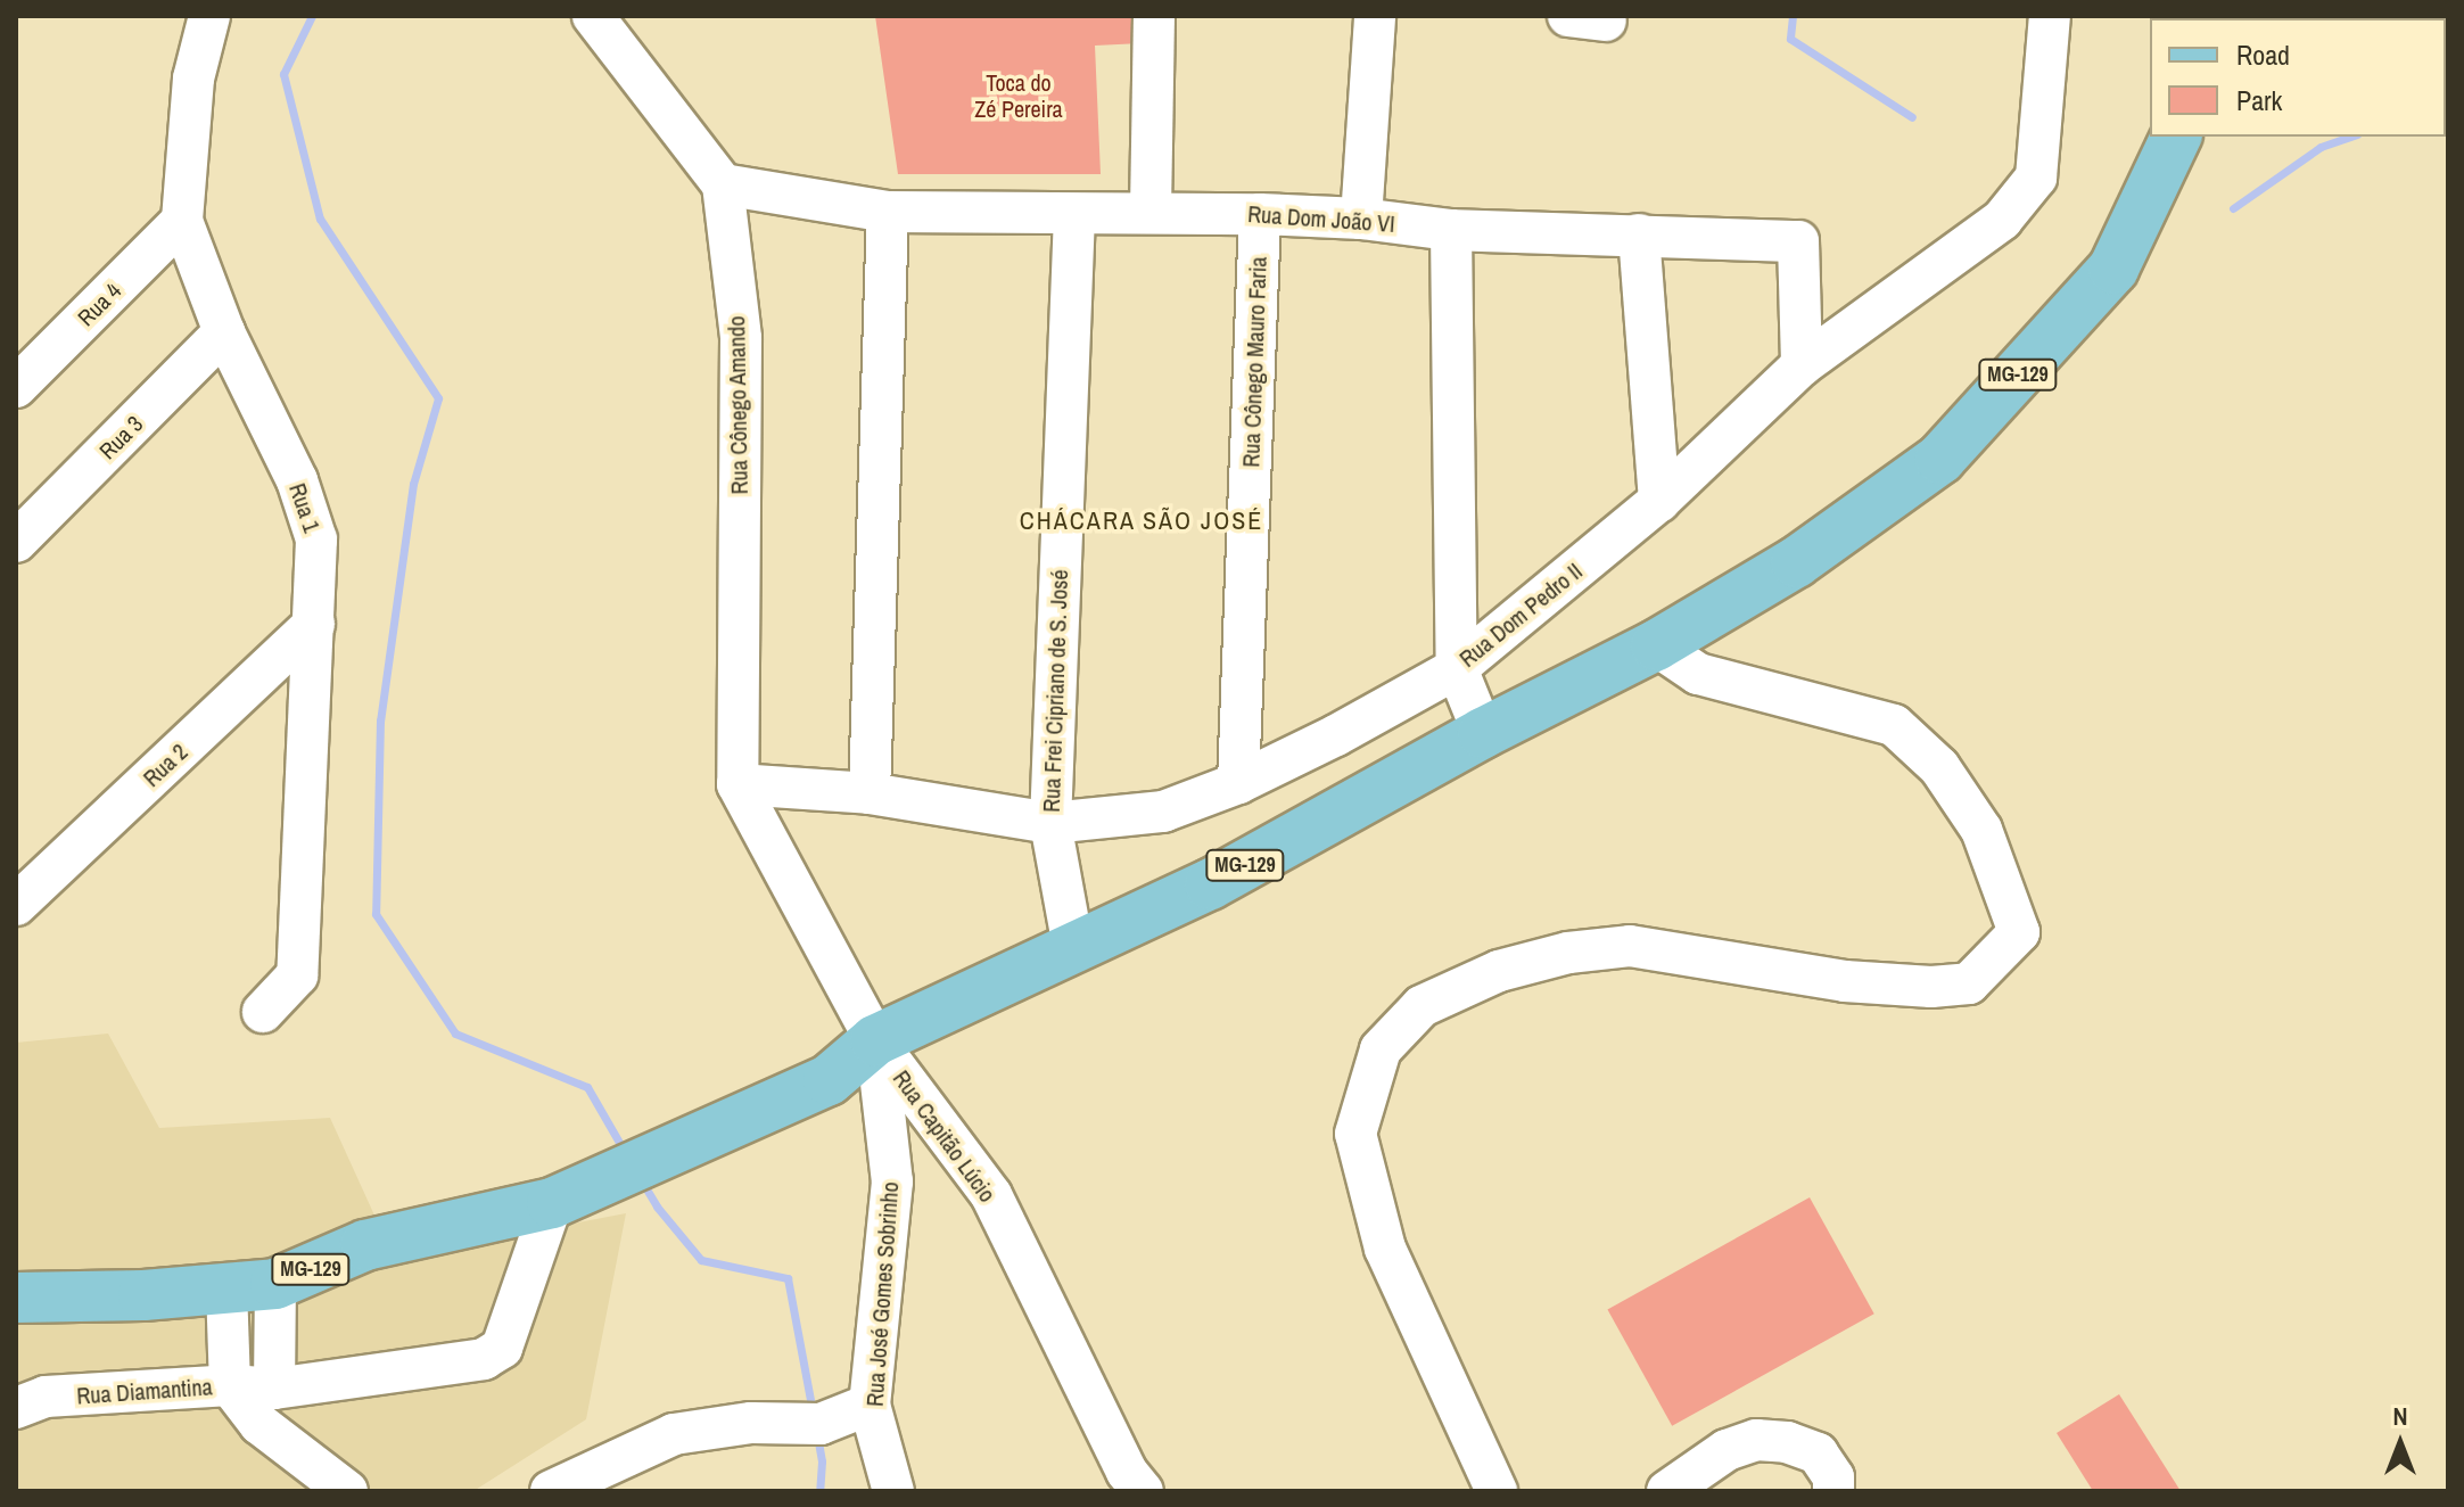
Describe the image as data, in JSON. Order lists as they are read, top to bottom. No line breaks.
{"streets":{"main road":["MG-129"],"street":["Rua Dom João VI","Rua 4","Rua Cônego Mauro Faria","Rua Cônego Amando","Rua 3","Rua 1","Rua Dom Pedro II","Rua Frei Cipriano de S. José","Rua 2","Rua Capitão Lúcio","Rua José Gomes Sobrinho","Rua Diamantina"]},"crossings":[["Rua Dom João VI","Rua Cônego Mauro Faria"],["Rua Dom João VI","Rua Cônego Amando"],["Rua Dom João VI","Rua Dom Pedro II"],["Rua Dom João VI","Rua Frei Cipriano de S. José"],["Rua 4","Rua 1"],["Rua Cônego Mauro Faria","Rua Dom Pedro II"],["MG-129","Rua Frei Cipriano de S. José"],["MG-129","Rua Capitão Lúcio"],["MG-129","Rua José Gomes Sobrinho"],["MG-129","Rua Diamantina"],["Rua Cônego Amando","Rua Dom Pedro II"],["Rua Cônego Amando","Rua Capitão Lúcio"],["Rua 3","Rua 1"],["Rua 1","Rua 2"],["Rua Dom Pedro II","Rua Frei Cipriano de S. José"],["Rua Dom Pedro II","Rua Capitão Lúcio"],["Rua Capitão Lúcio","Rua José Gomes Sobrinho"]],"districts":["CHÁCARA SÃO JOSÉ"],"parks":["Toca do Zé Pereira"],"legend":["Road","Park"],"north":"top"}
